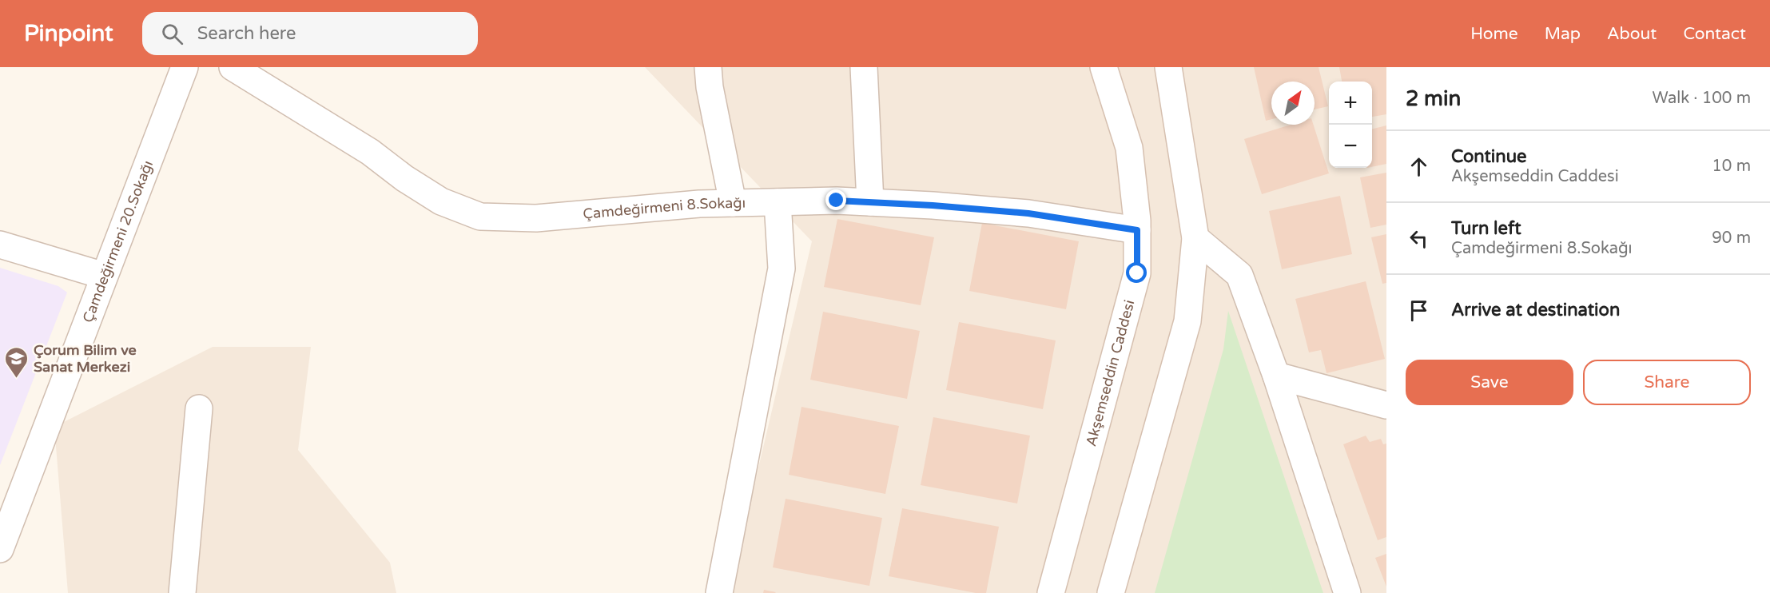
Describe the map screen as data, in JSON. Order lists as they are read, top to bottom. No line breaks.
{"streets":{"street":["Çamdeğirmeni 8.Sokağı","Çamdeğirmeni 20.Sokağı","Akşemseddin Caddesi"]},"crossings":[["Çamdeğirmeni 8.Sokağı","Akşemseddin Caddesi"]],"places":{"school or university":["Çorum Bilim ve Sanat Merkezi"]},"north":"top right","page":{"header":"Pinpoint","search":"Search here","nav":["Home","Map","About","Contact"],"heading":["2 min","Walk · 100 m"],"map_buttons":["+","−"],"list":[["Continue","Akşemseddin Caddesi","10 m"],["Turn left","Çamdeğirmeni 8.Sokağı","90 m"],"Arrive at destination"],"buttons":["Save","Share"]}}
